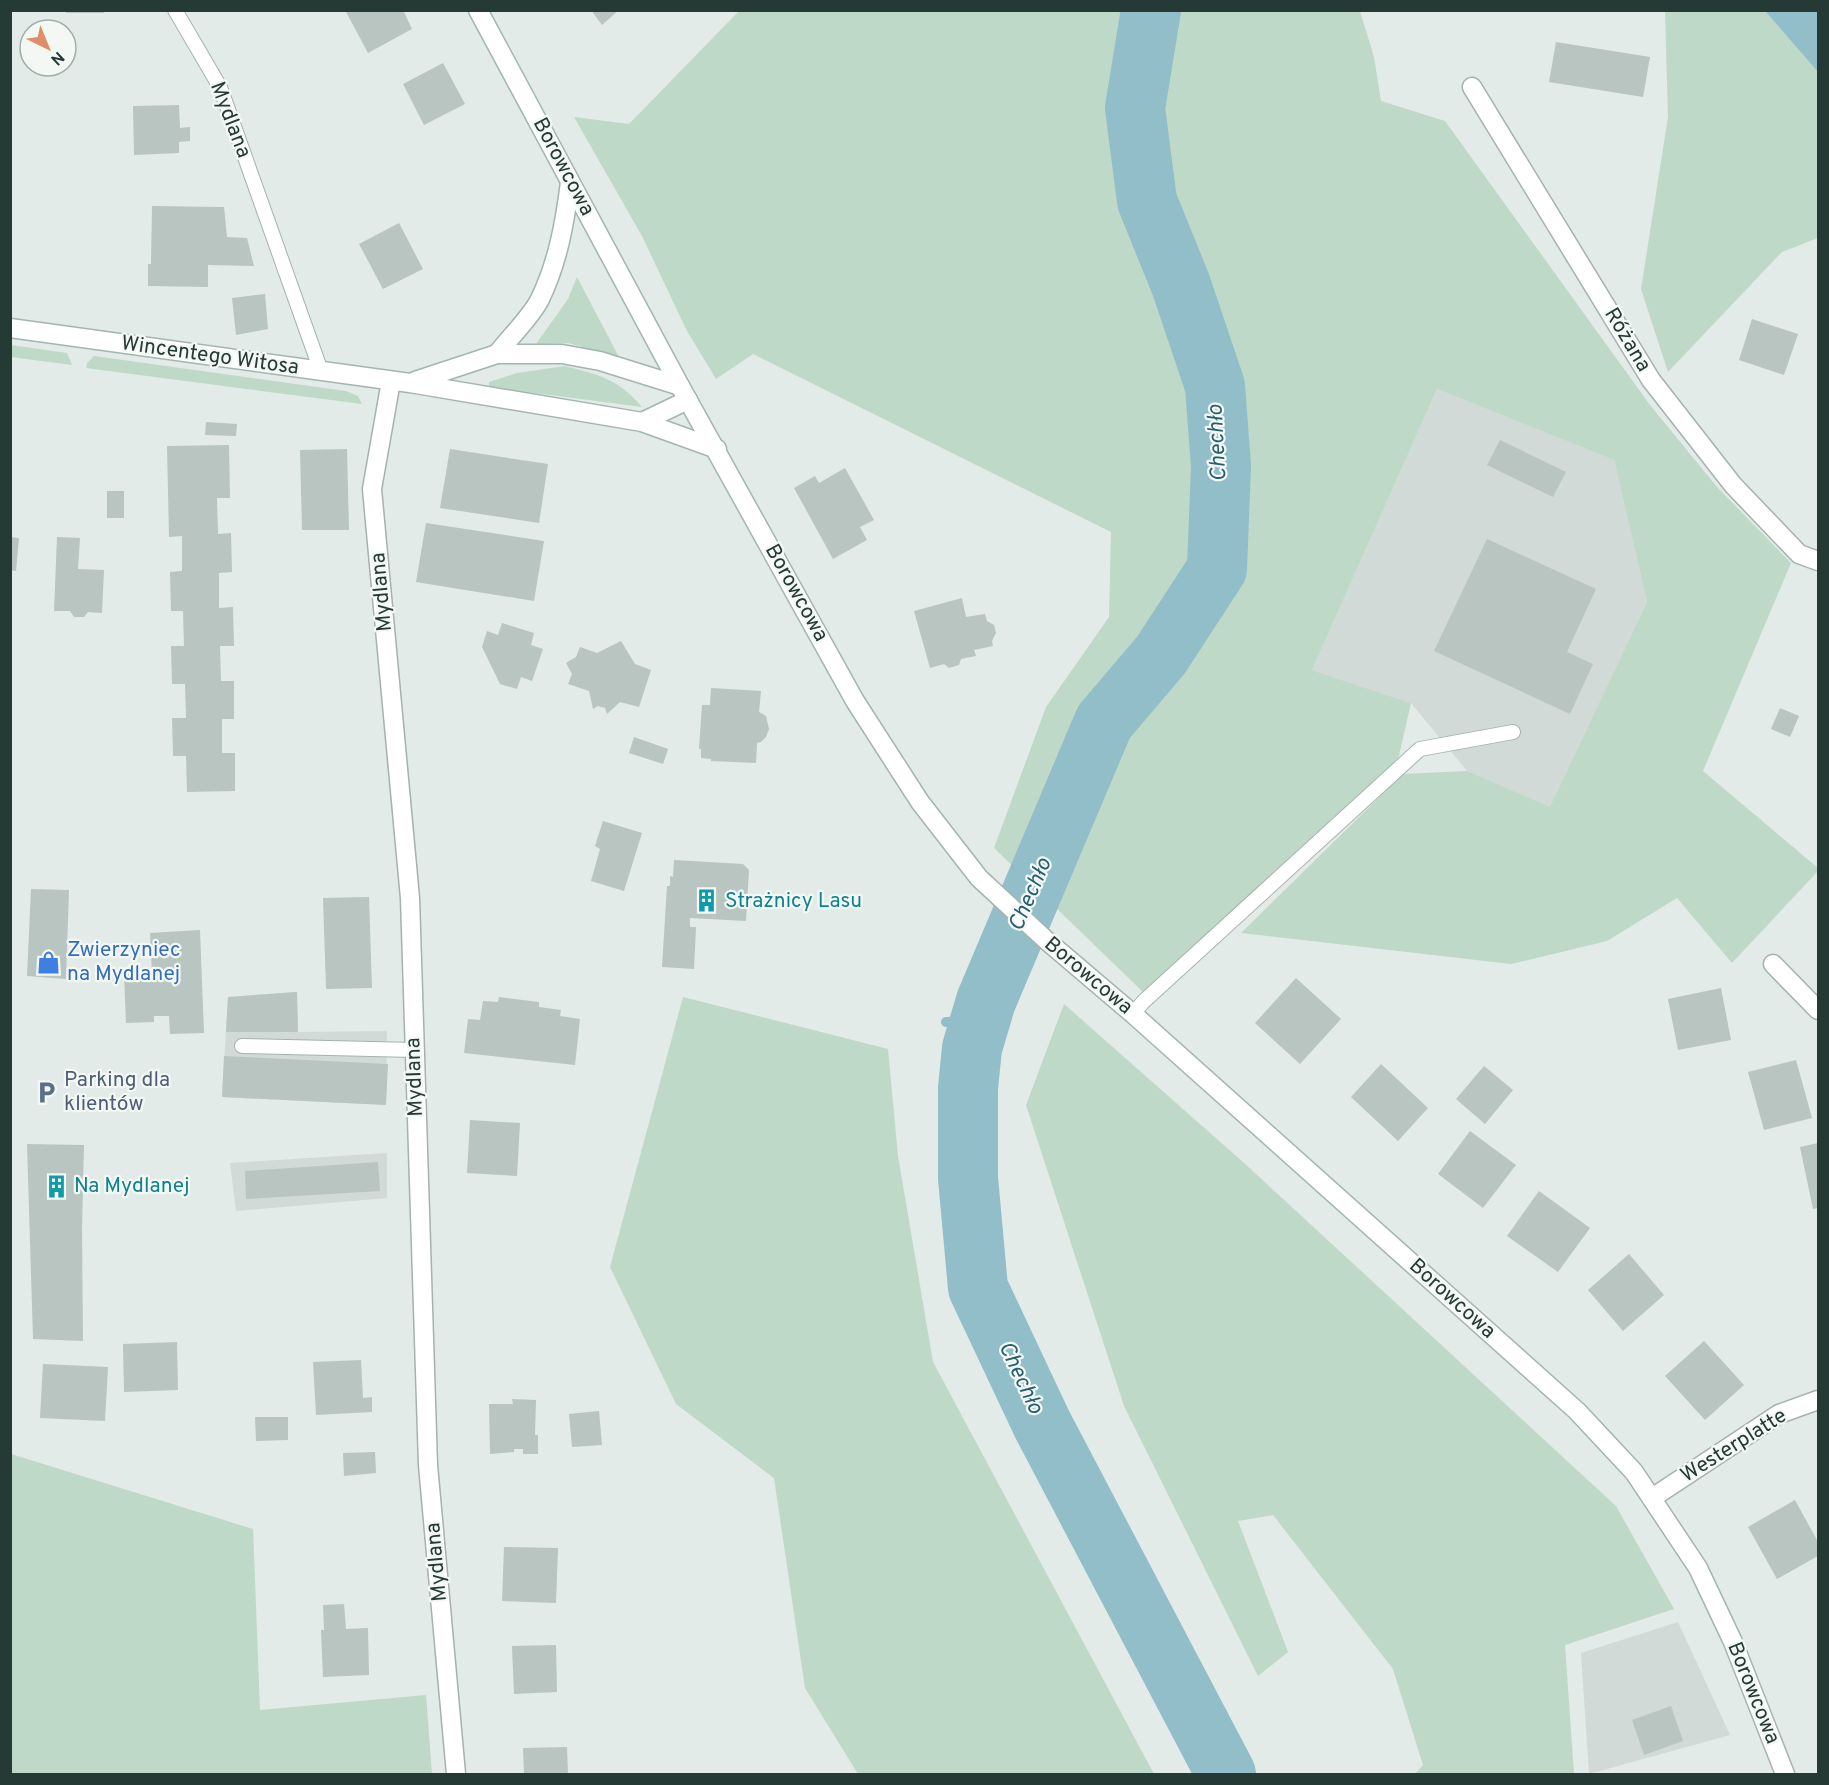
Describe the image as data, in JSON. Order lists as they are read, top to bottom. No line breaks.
{"streets":{"street":["Mydlana","Borowcowa","Różana","Wincentego Witosa","Westerplatte"]},"crossings":[["Mydlana","Wincentego Witosa"],["Borowcowa","Wincentego Witosa"],["Borowcowa","Westerplatte"]],"water":["Chechło"],"places":{"building":["Strażnicy Lasu","Na Mydlanej"],"shop":["Zwierzyniec na Mydlanej"],"parking":["Parking dla klientów"]},"north":"bottom right"}
